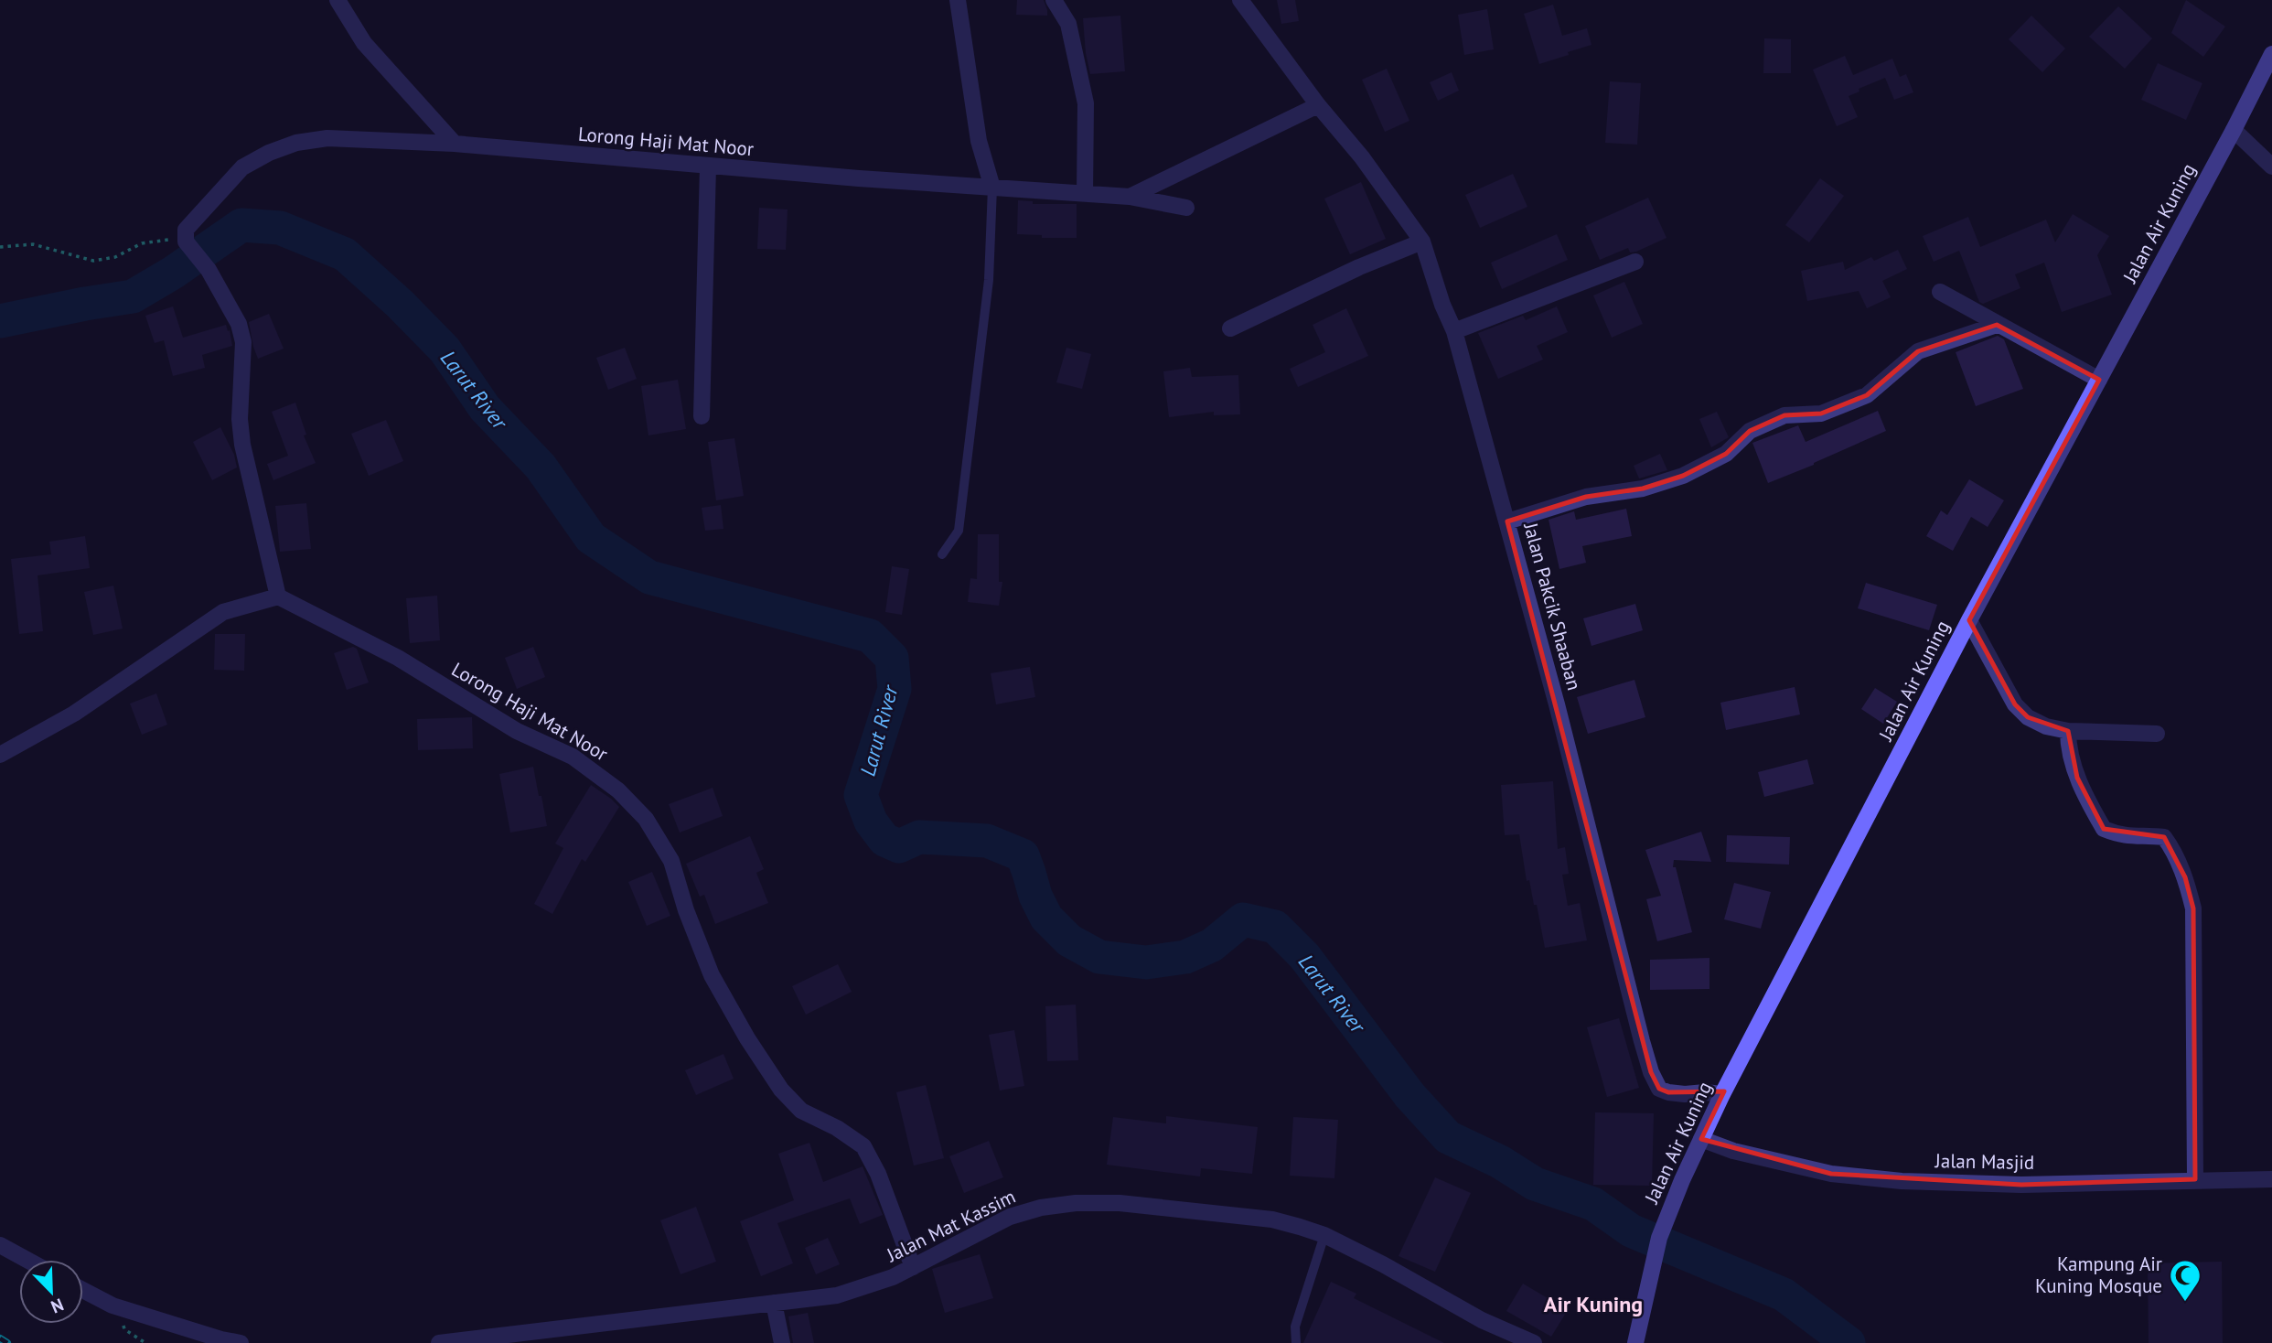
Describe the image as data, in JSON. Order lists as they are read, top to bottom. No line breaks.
{"streets":{"main road":["Jalan Air Kuning"],"street":["Lorong Haji Mat Noor","Jalan Pakcik Shaaban","Jalan Masjid","Jalan Mat Kassim"]},"crossings":[["Lorong Haji Mat Noor","Jalan Mat Kassim"],["Jalan Air Kuning","Jalan Pakcik Shaaban"],["Jalan Air Kuning","Jalan Masjid"]],"districts":["Air Kuning"],"water":["Larut River"],"places":{"mosque":["Kampung Air Kuning Mosque"]},"north":"bottom right"}
